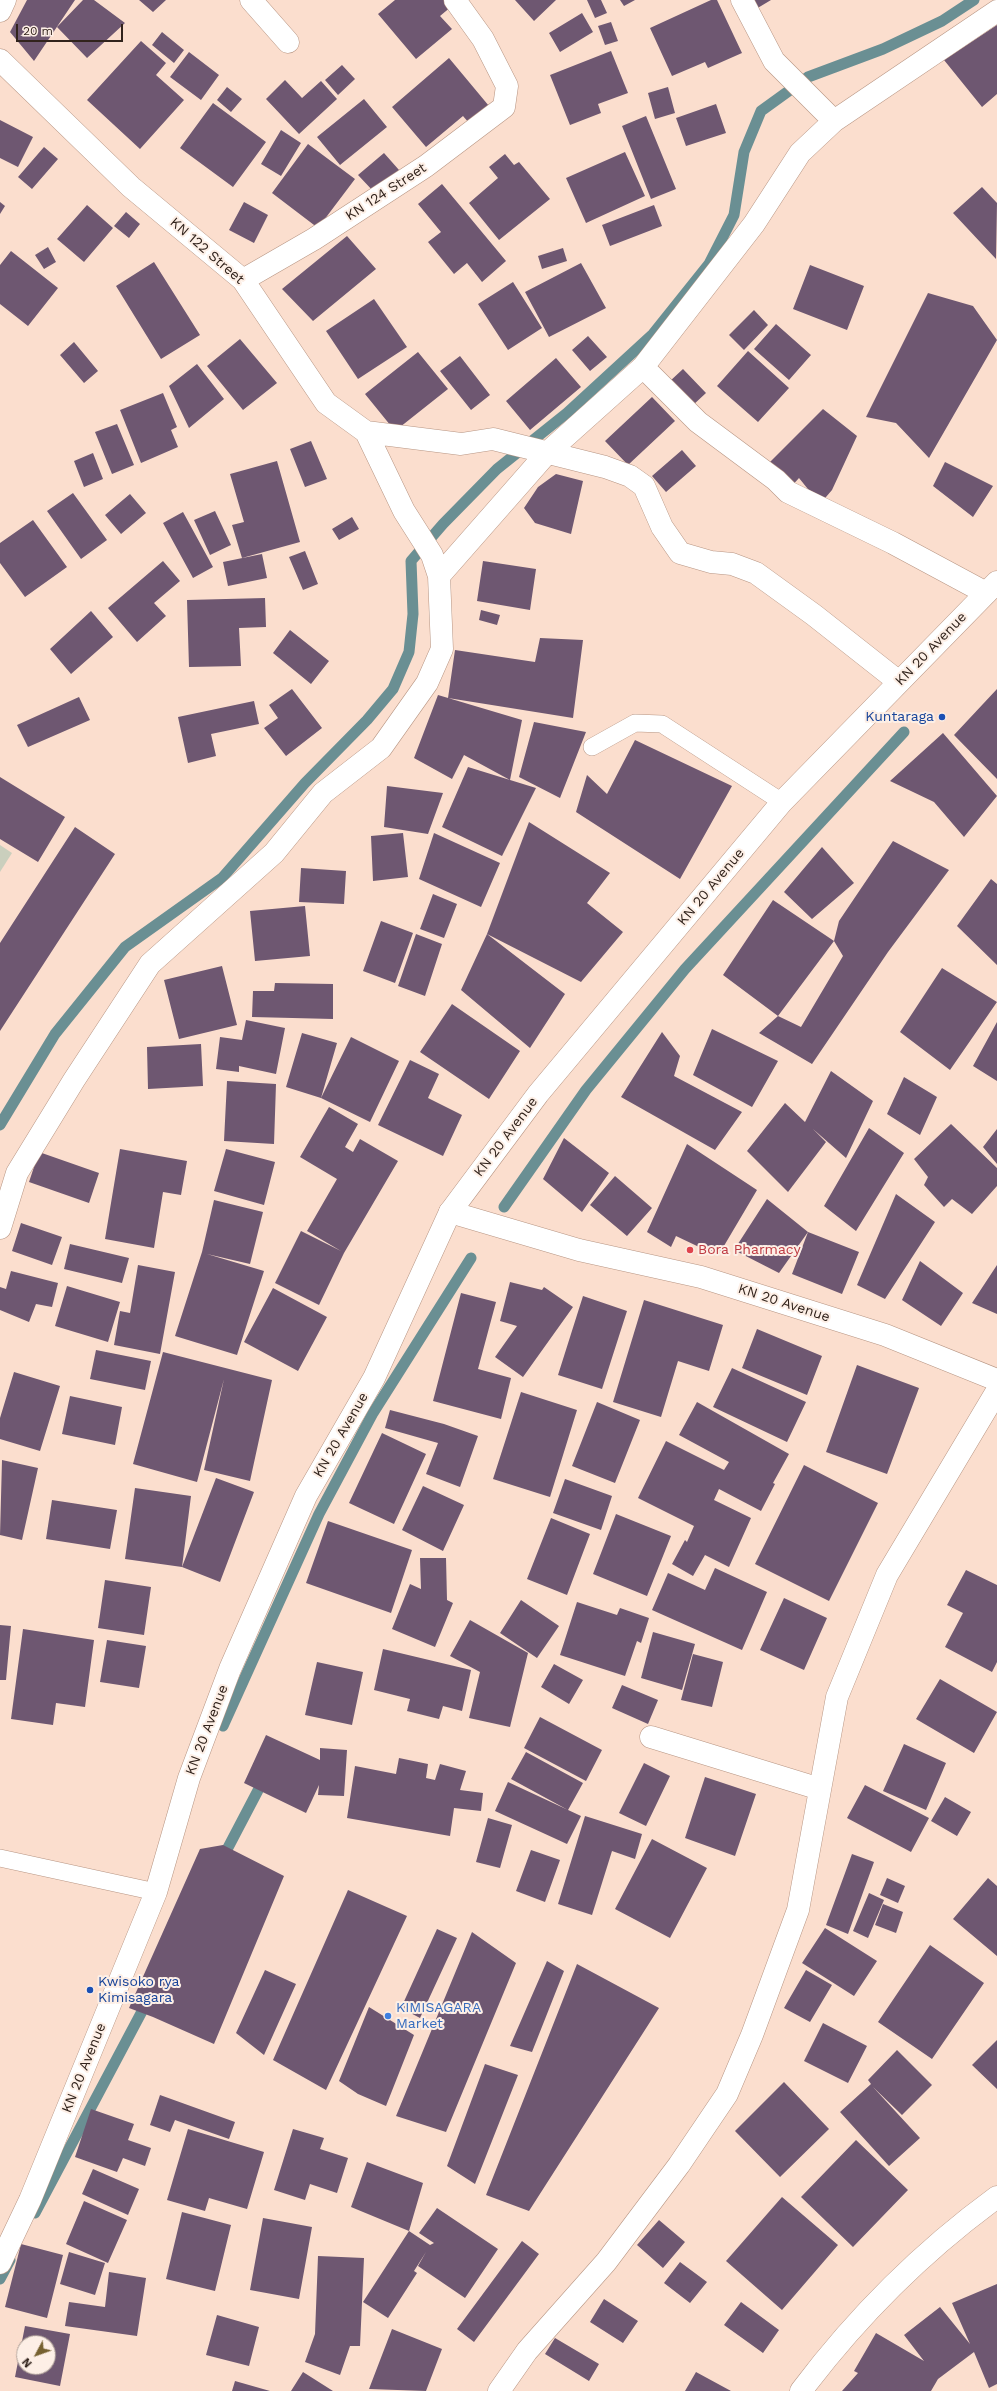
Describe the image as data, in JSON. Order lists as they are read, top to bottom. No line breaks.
{"streets":{"street":["KN 124 Street","KN 122 Street","KN 20 Avenue"]},"crossings":[["KN 124 Street","KN 122 Street"]],"places":["Kuntaraga","Bora Pharmacy","Kwisoko rya Kimisagara","KIMISAGARA Market"],"scale_bar":"20 m","north":"bottom left"}
